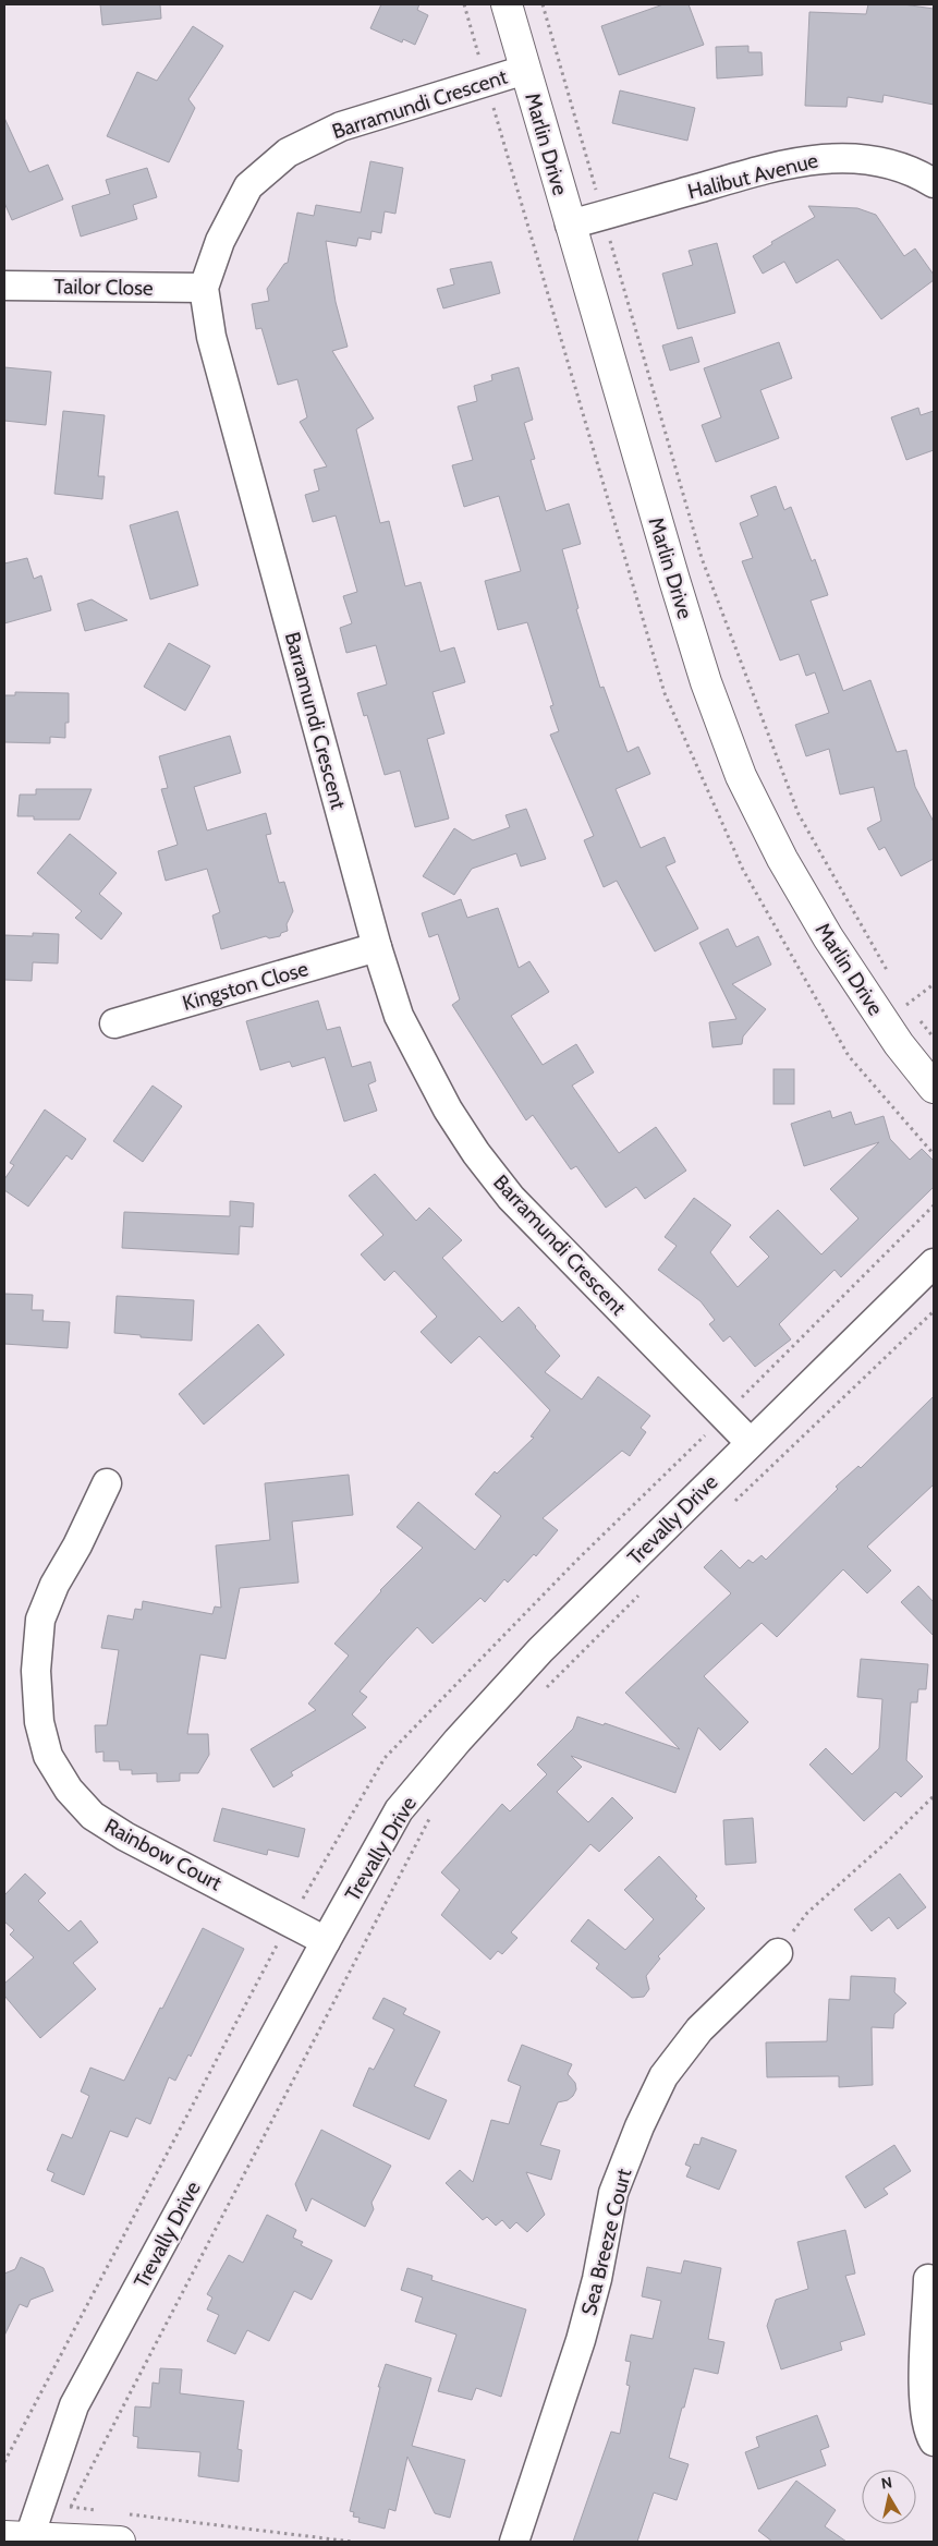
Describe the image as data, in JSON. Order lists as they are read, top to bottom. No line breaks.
{"streets":{"street":["Barramundi Crescent","Marlin Drive","Halibut Avenue","Tailor Close","Kingston Close","Trevally Drive","Rainbow Court","Sea Breeze Court"]},"crossings":[["Barramundi Crescent","Marlin Drive"],["Barramundi Crescent","Tailor Close"],["Barramundi Crescent","Kingston Close"],["Barramundi Crescent","Trevally Drive"],["Marlin Drive","Halibut Avenue"],["Trevally Drive","Rainbow Court"]],"north":"top"}
